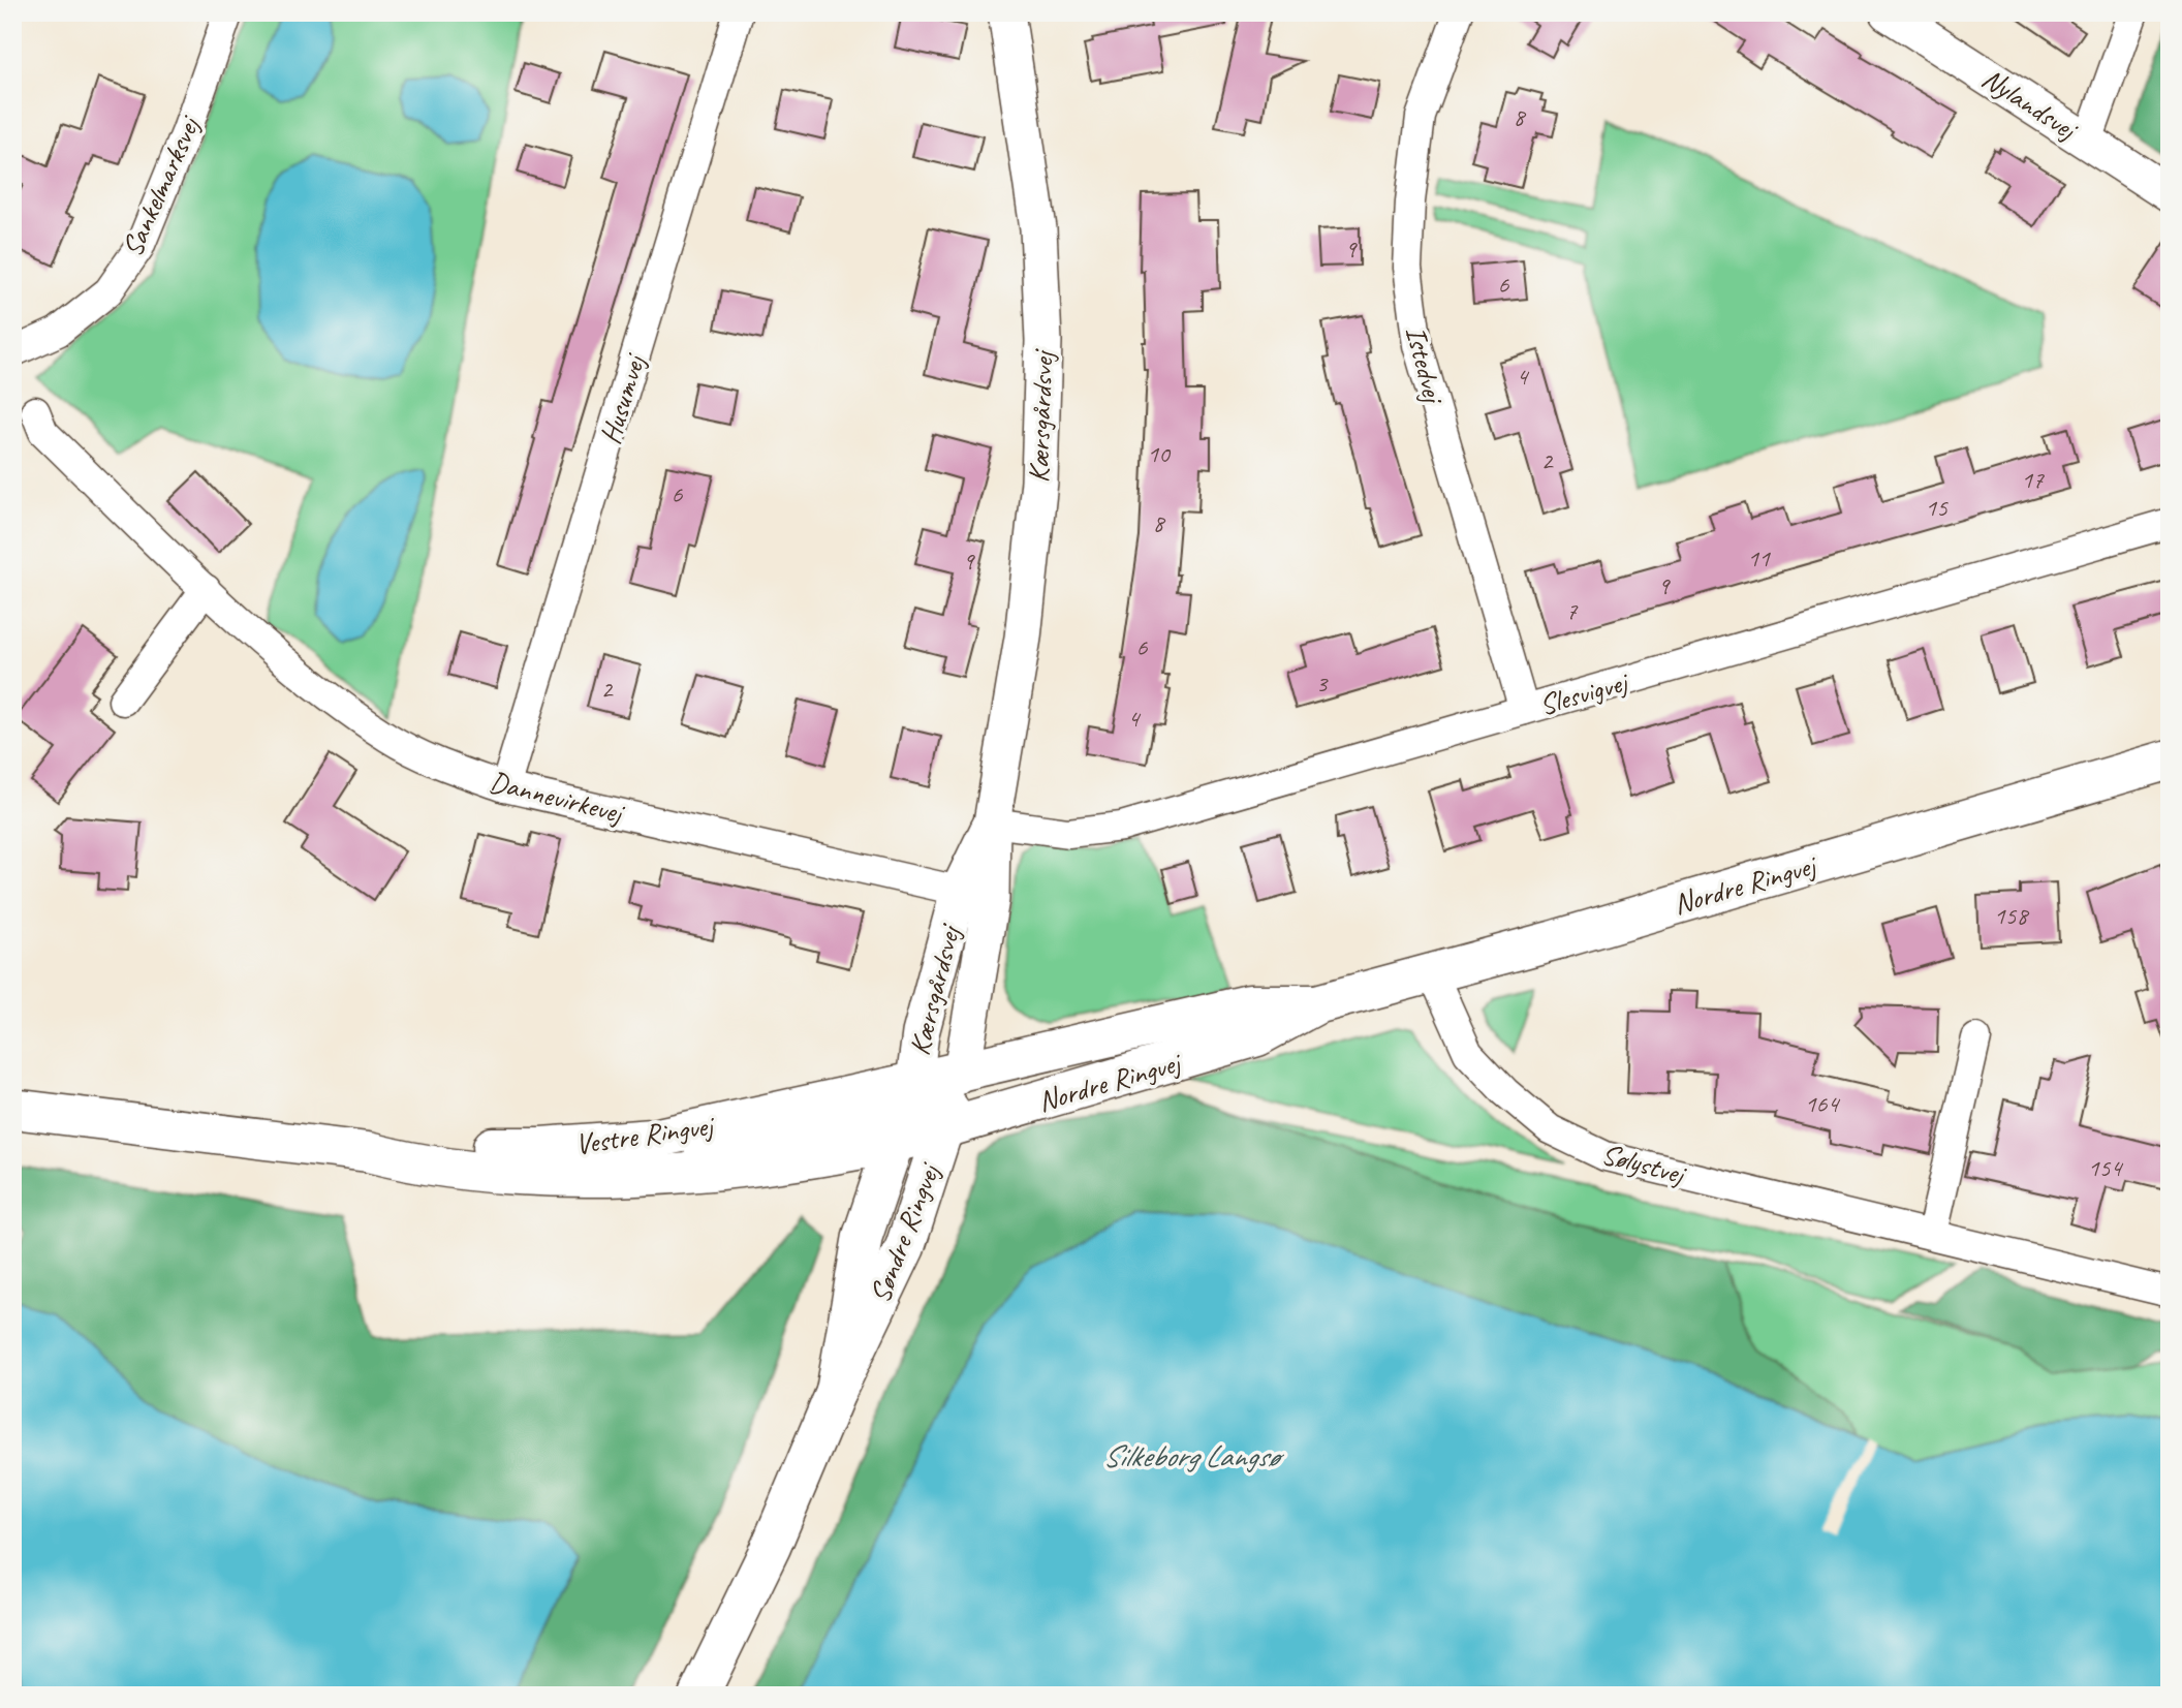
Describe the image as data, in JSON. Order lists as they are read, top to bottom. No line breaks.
{"streets":{"main road":["Nordre Ringvej","Vestre Ringvej","Søndre Ringvej"],"street":["Nylandsvej","Sankelmarksvej","Istedvej","Husumvej","Kærsgårdsvej","Slesvigvej","Dannevirkevej","Sølystvej"]},"crossings":[["Istedvej","Slesvigvej"],["Husumvej","Dannevirkevej"],["Kærsgårdsvej","Slesvigvej"],["Kærsgårdsvej","Dannevirkevej"],["Kærsgårdsvej","Nordre Ringvej"],["Kærsgårdsvej","Vestre Ringvej"],["Kærsgårdsvej","Søndre Ringvej"],["Nordre Ringvej","Vestre Ringvej"],["Nordre Ringvej","Sølystvej"],["Nordre Ringvej","Søndre Ringvej"],["Vestre Ringvej","Søndre Ringvej"]],"water":["Silkeborg Langsø"],"house_numbers":["8","9","6","4","10","2","17","6","15","8","11","9","9","7","6","3","2","4","158","164","154"]}
